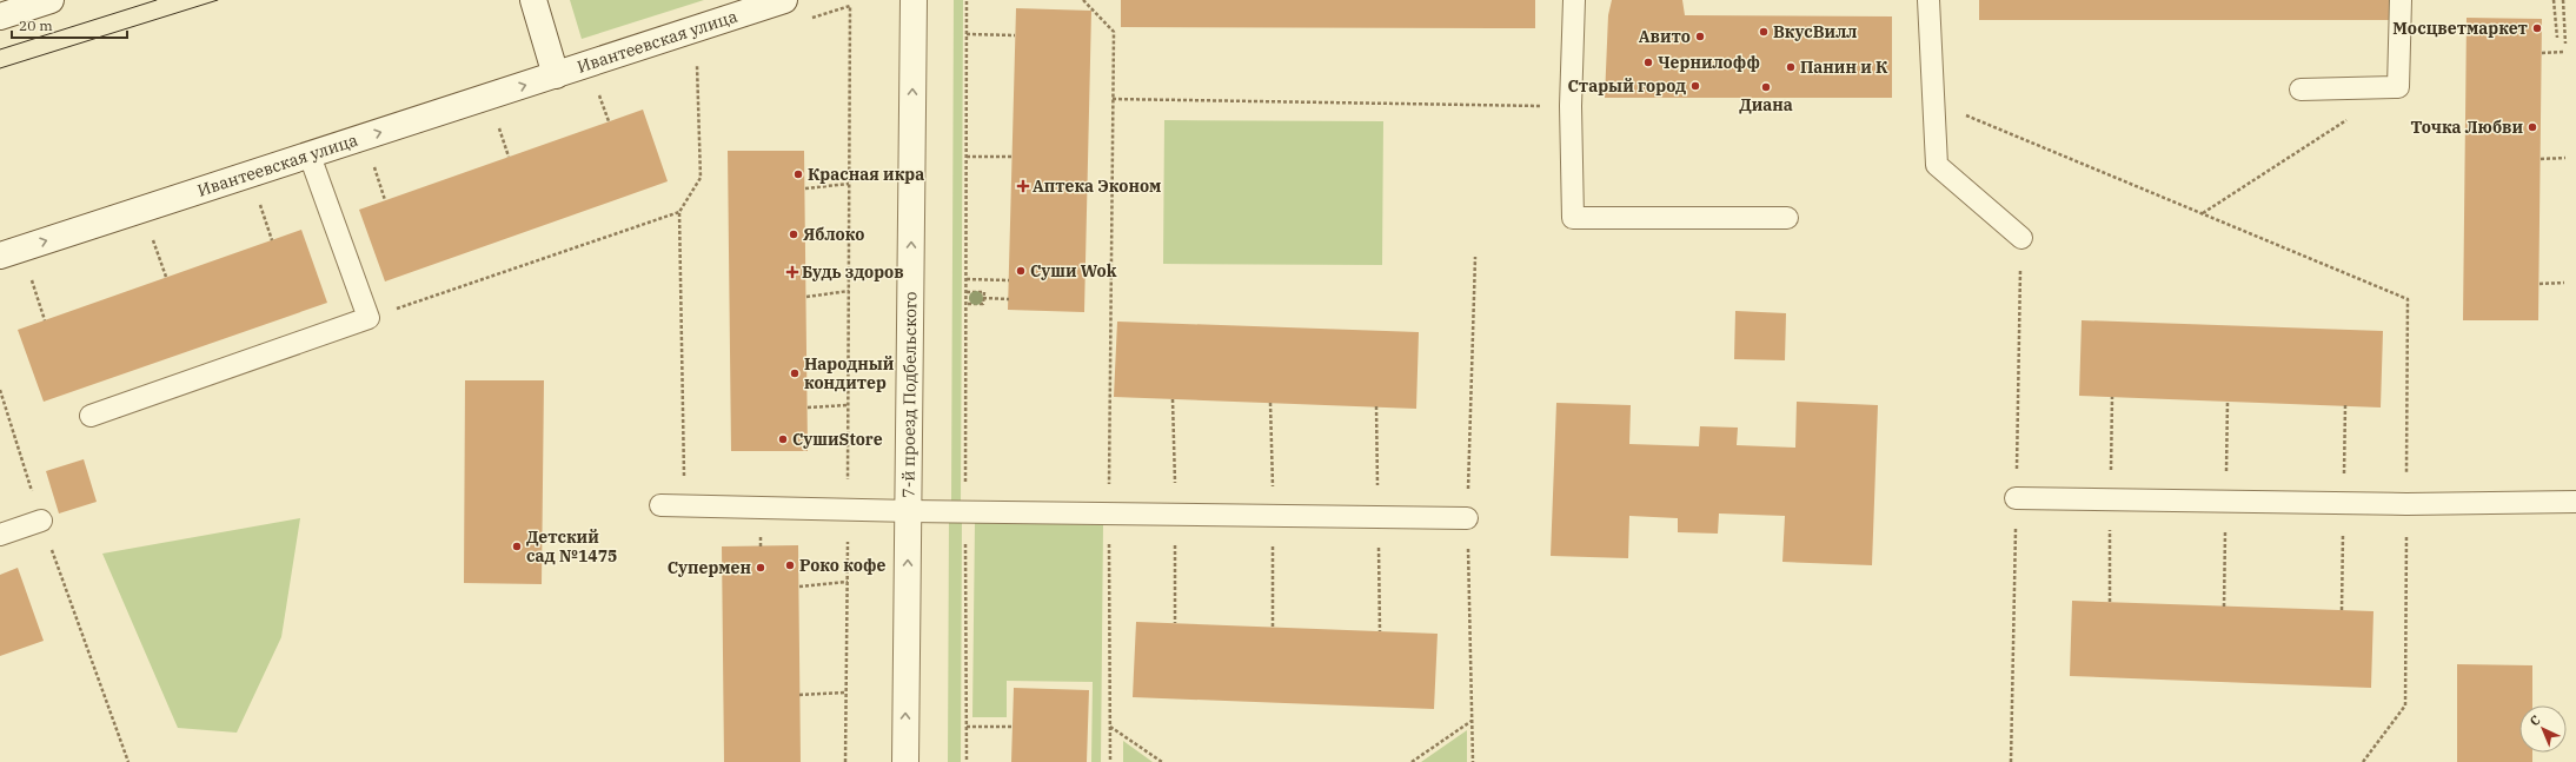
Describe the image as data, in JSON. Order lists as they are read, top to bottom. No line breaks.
{"streets":{"street":["Ивантеевская улица","7-й проезд Подбельского"]},"one_way":["Ивантеевская улица","7-й проезд Подбельского"],"places":{"other":["Мосцветмаркет","ВкусВилл","Авито","Чернилофф","Панин и К","Старый город","Диана","Точка Любви","Красная икра","Яблоко","Суши Wok","Народный кондитер","СушиStore","Детский сад №1475","Роко кофе","Супермен"],"health":["Аптека Эконом","Будь здоров"]},"scale_bar":"20 m","north":"top left"}
